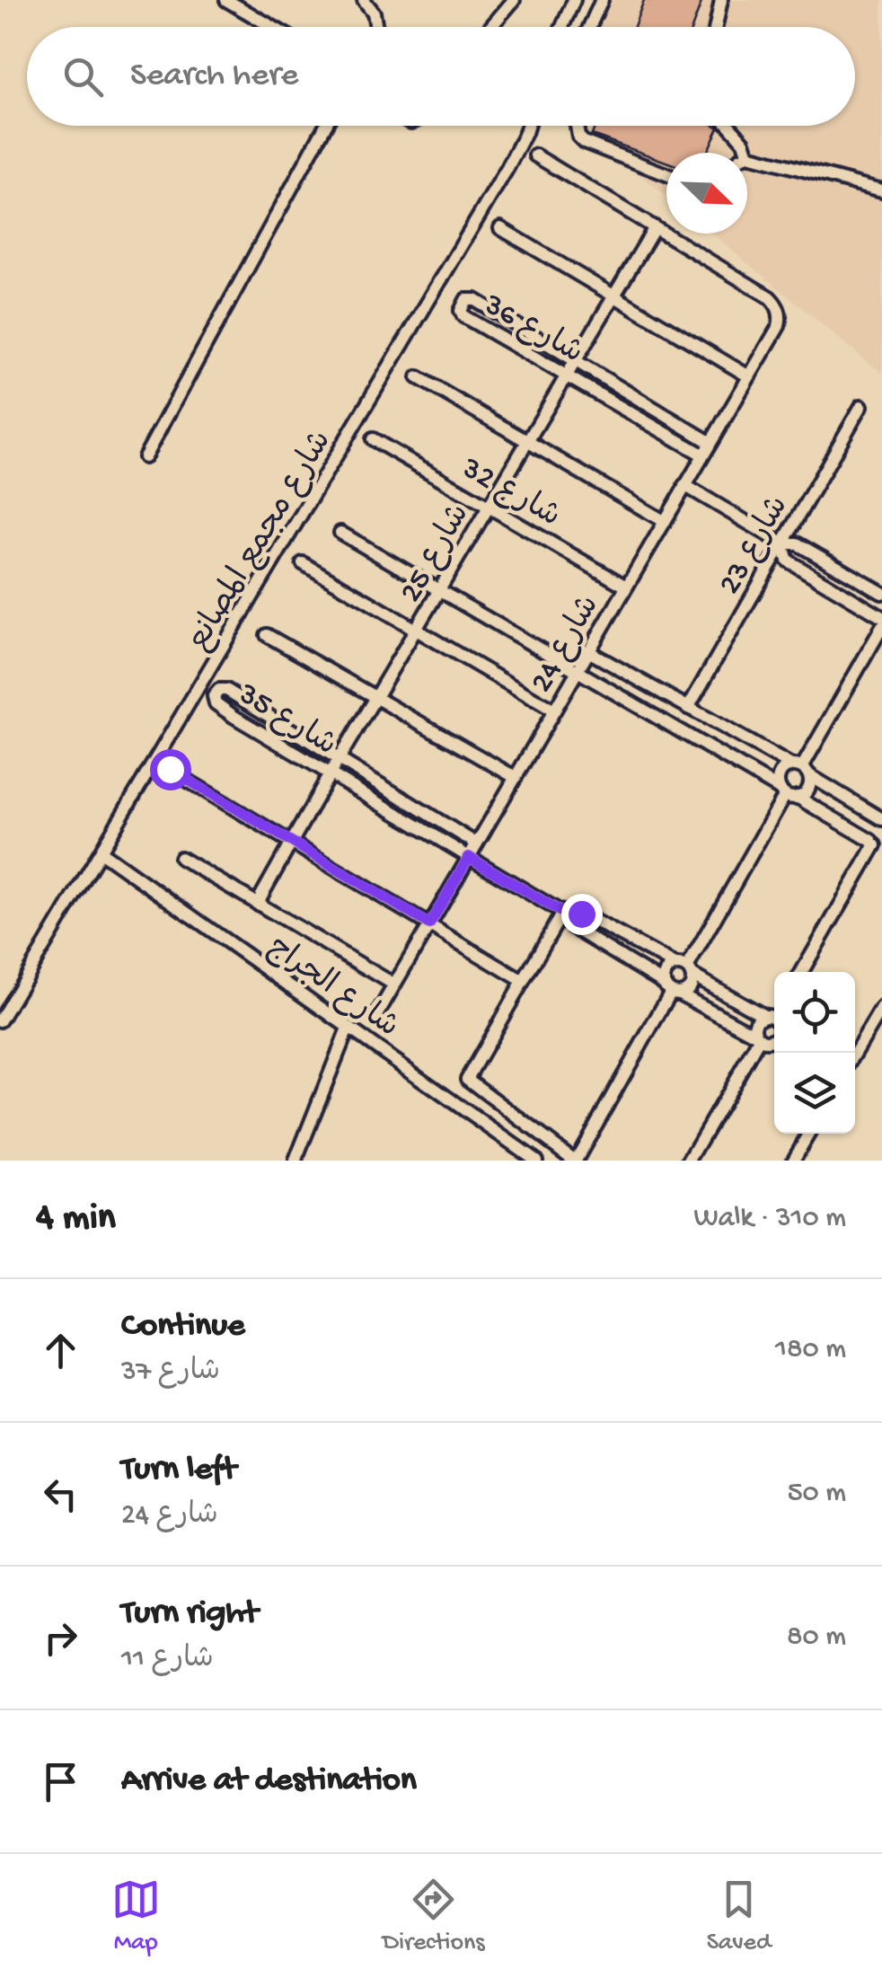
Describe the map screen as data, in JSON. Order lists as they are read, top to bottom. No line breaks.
{"streets":{"street":["شارع 36","شارع 32","شارع مجمع المصانع","شارع 23","شارع 25","شارع 24","شارع 35","شارع الجراج"]},"crossings":[["شارع 36","شارع 25"],["شارع 36","شارع 24"],["شارع 32","شارع 25"],["شارع 32","شارع 24"],["شارع مجمع المصانع","شارع الجراج"],["شارع 25","شارع 24"],["شارع 25","شارع 35"],["شارع 24","شارع 35"]],"north":"bottom right","page":{"search":"Search here","heading":["4 min","Walk · 310 m"],"list":[["Continue","شارع 37","180 m"],["Turn left","شارع 24","50 m"],["Turn right","شارع 11","80 m"],"Arrive at destination"],"nav":["Map","Directions","Saved"]}}
